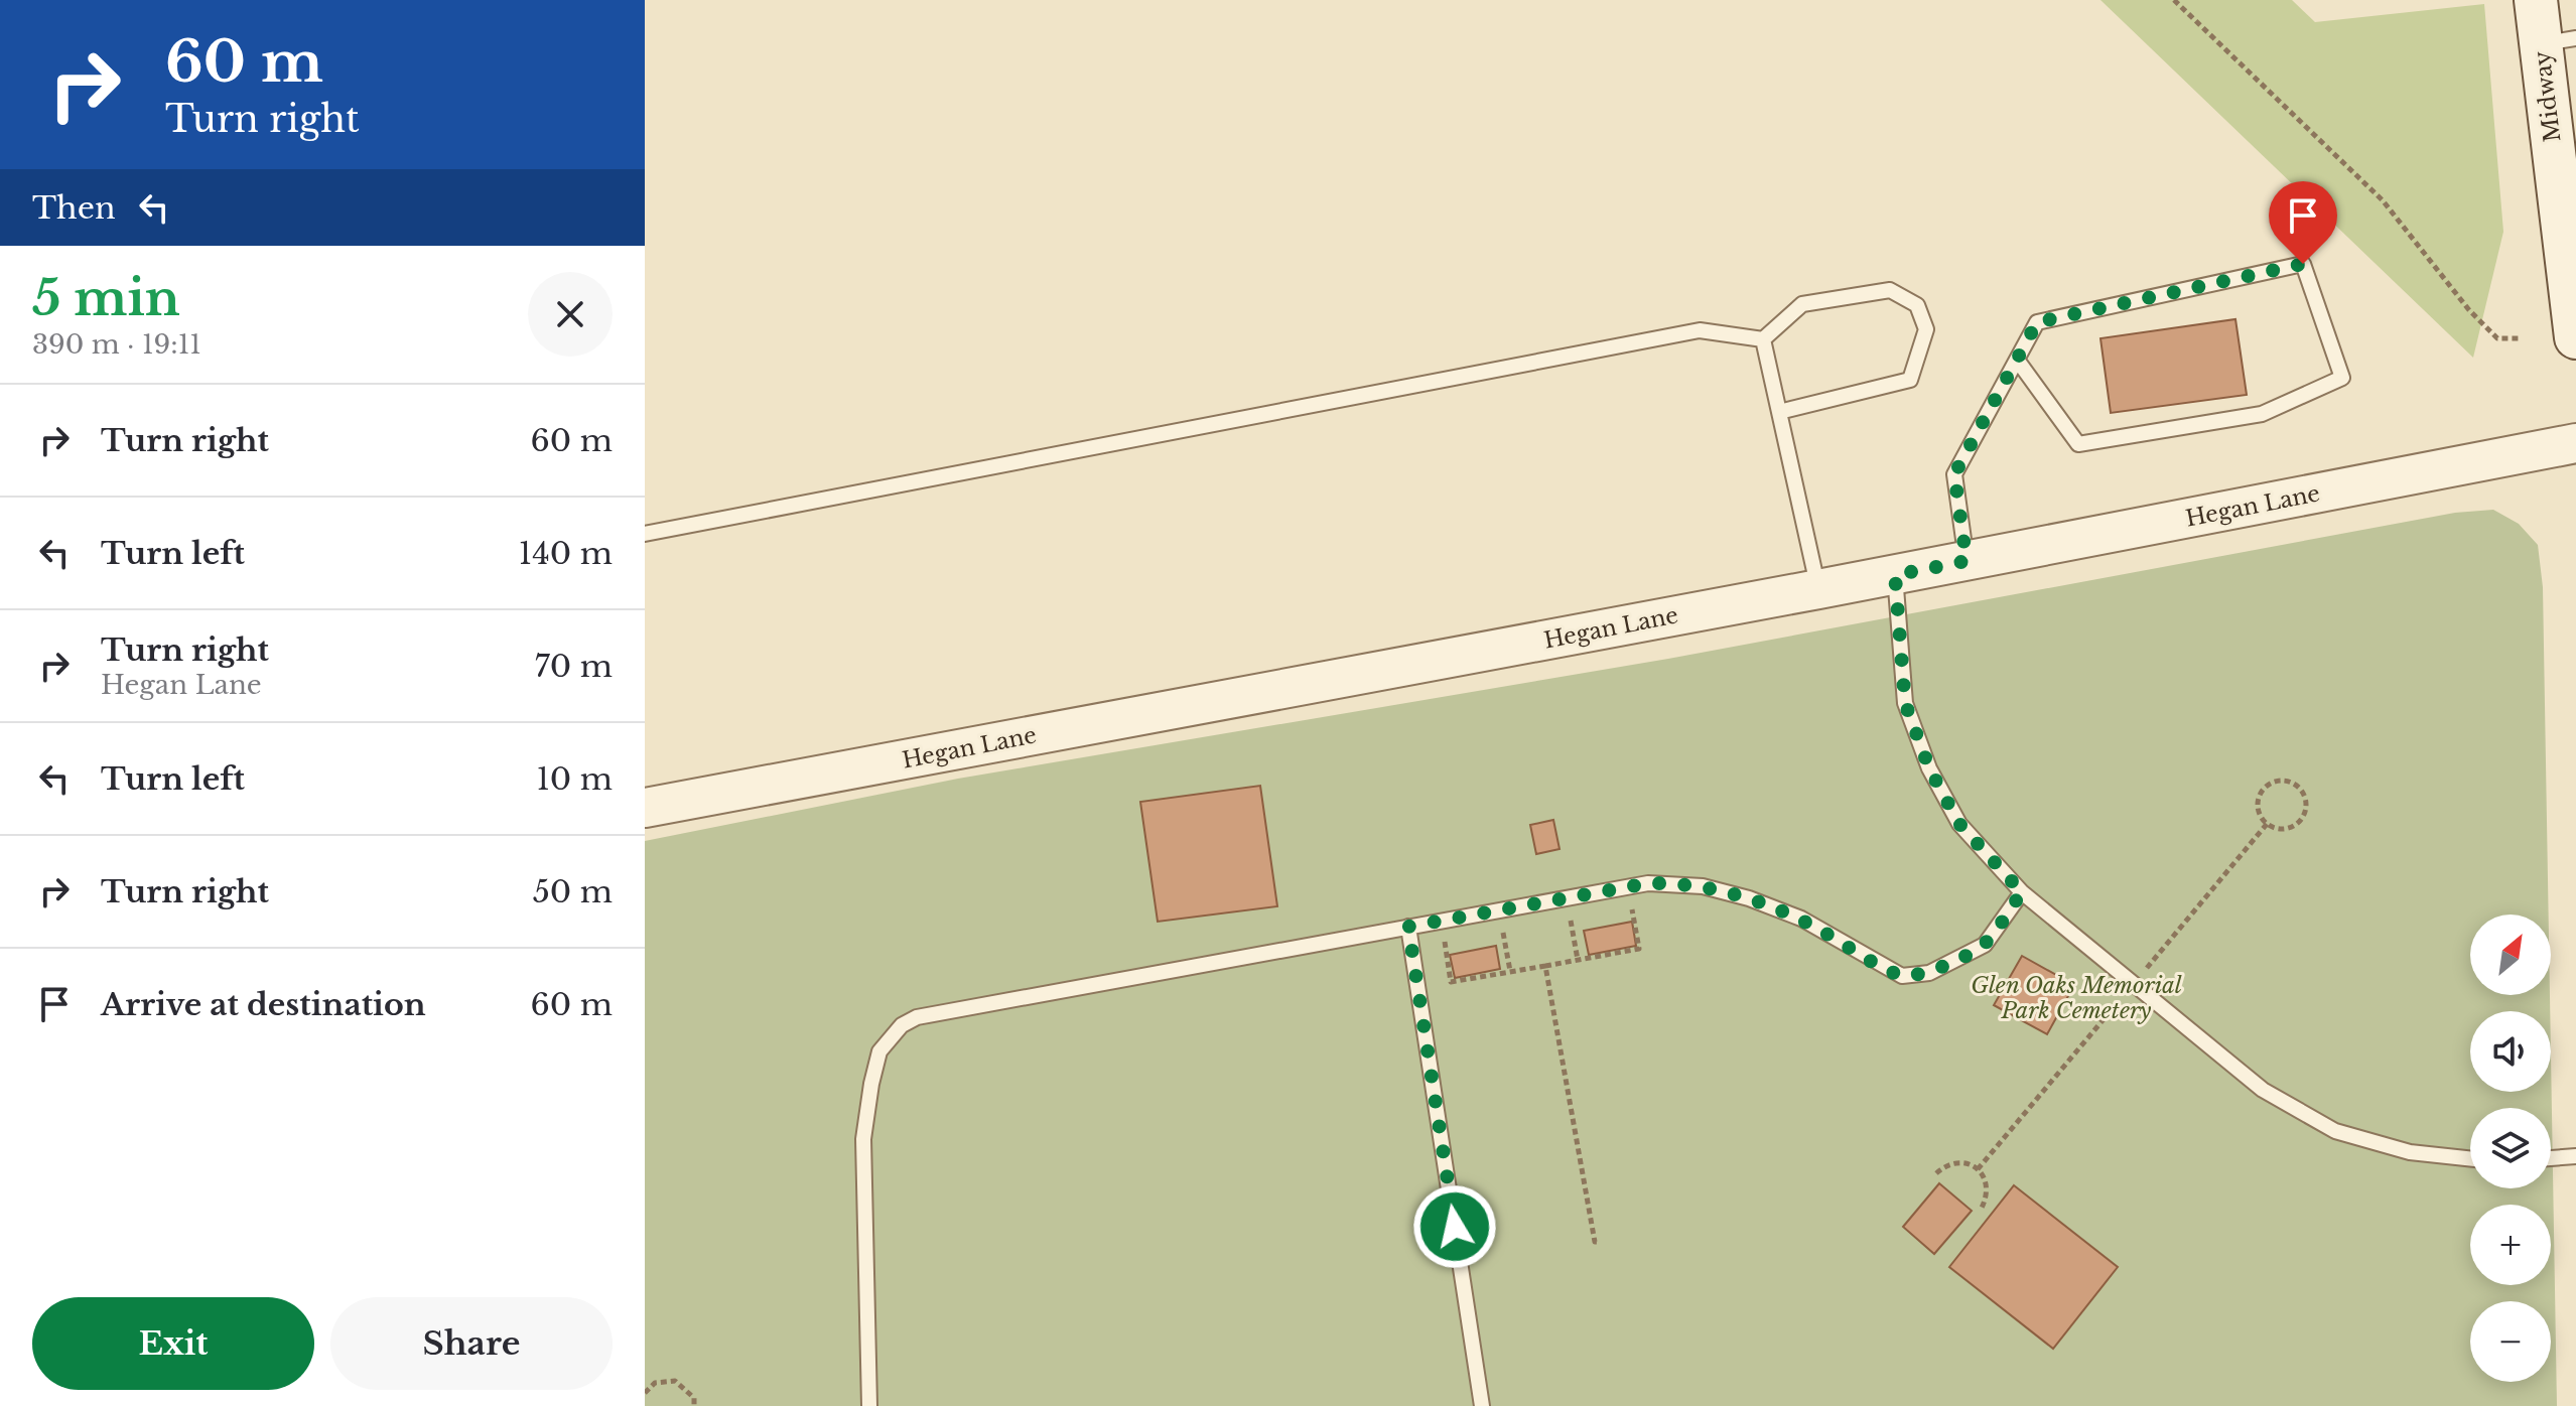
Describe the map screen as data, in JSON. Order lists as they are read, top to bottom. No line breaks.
{"streets":{"main road":["Midway"],"street":["Hegan Lane"]},"parks":["Glen Oaks Memorial Park Cemetery"],"north":"top right","page":{"turn":["60 m","Turn right"],"then":"Then","heading":["5 min","390 m · 19:11"],"list":[{"name":"Turn right","value":"60 m"},{"name":"Turn left","value":"140 m"},{"name":"Turn right","note":"Hegan Lane","value":"70 m"},{"name":"Turn left","value":"10 m"},{"name":"Turn right","value":"50 m"},{"name":"Arrive at destination","value":"60 m"}],"map_buttons":["+","−"],"buttons":["Exit","Share"]}}
